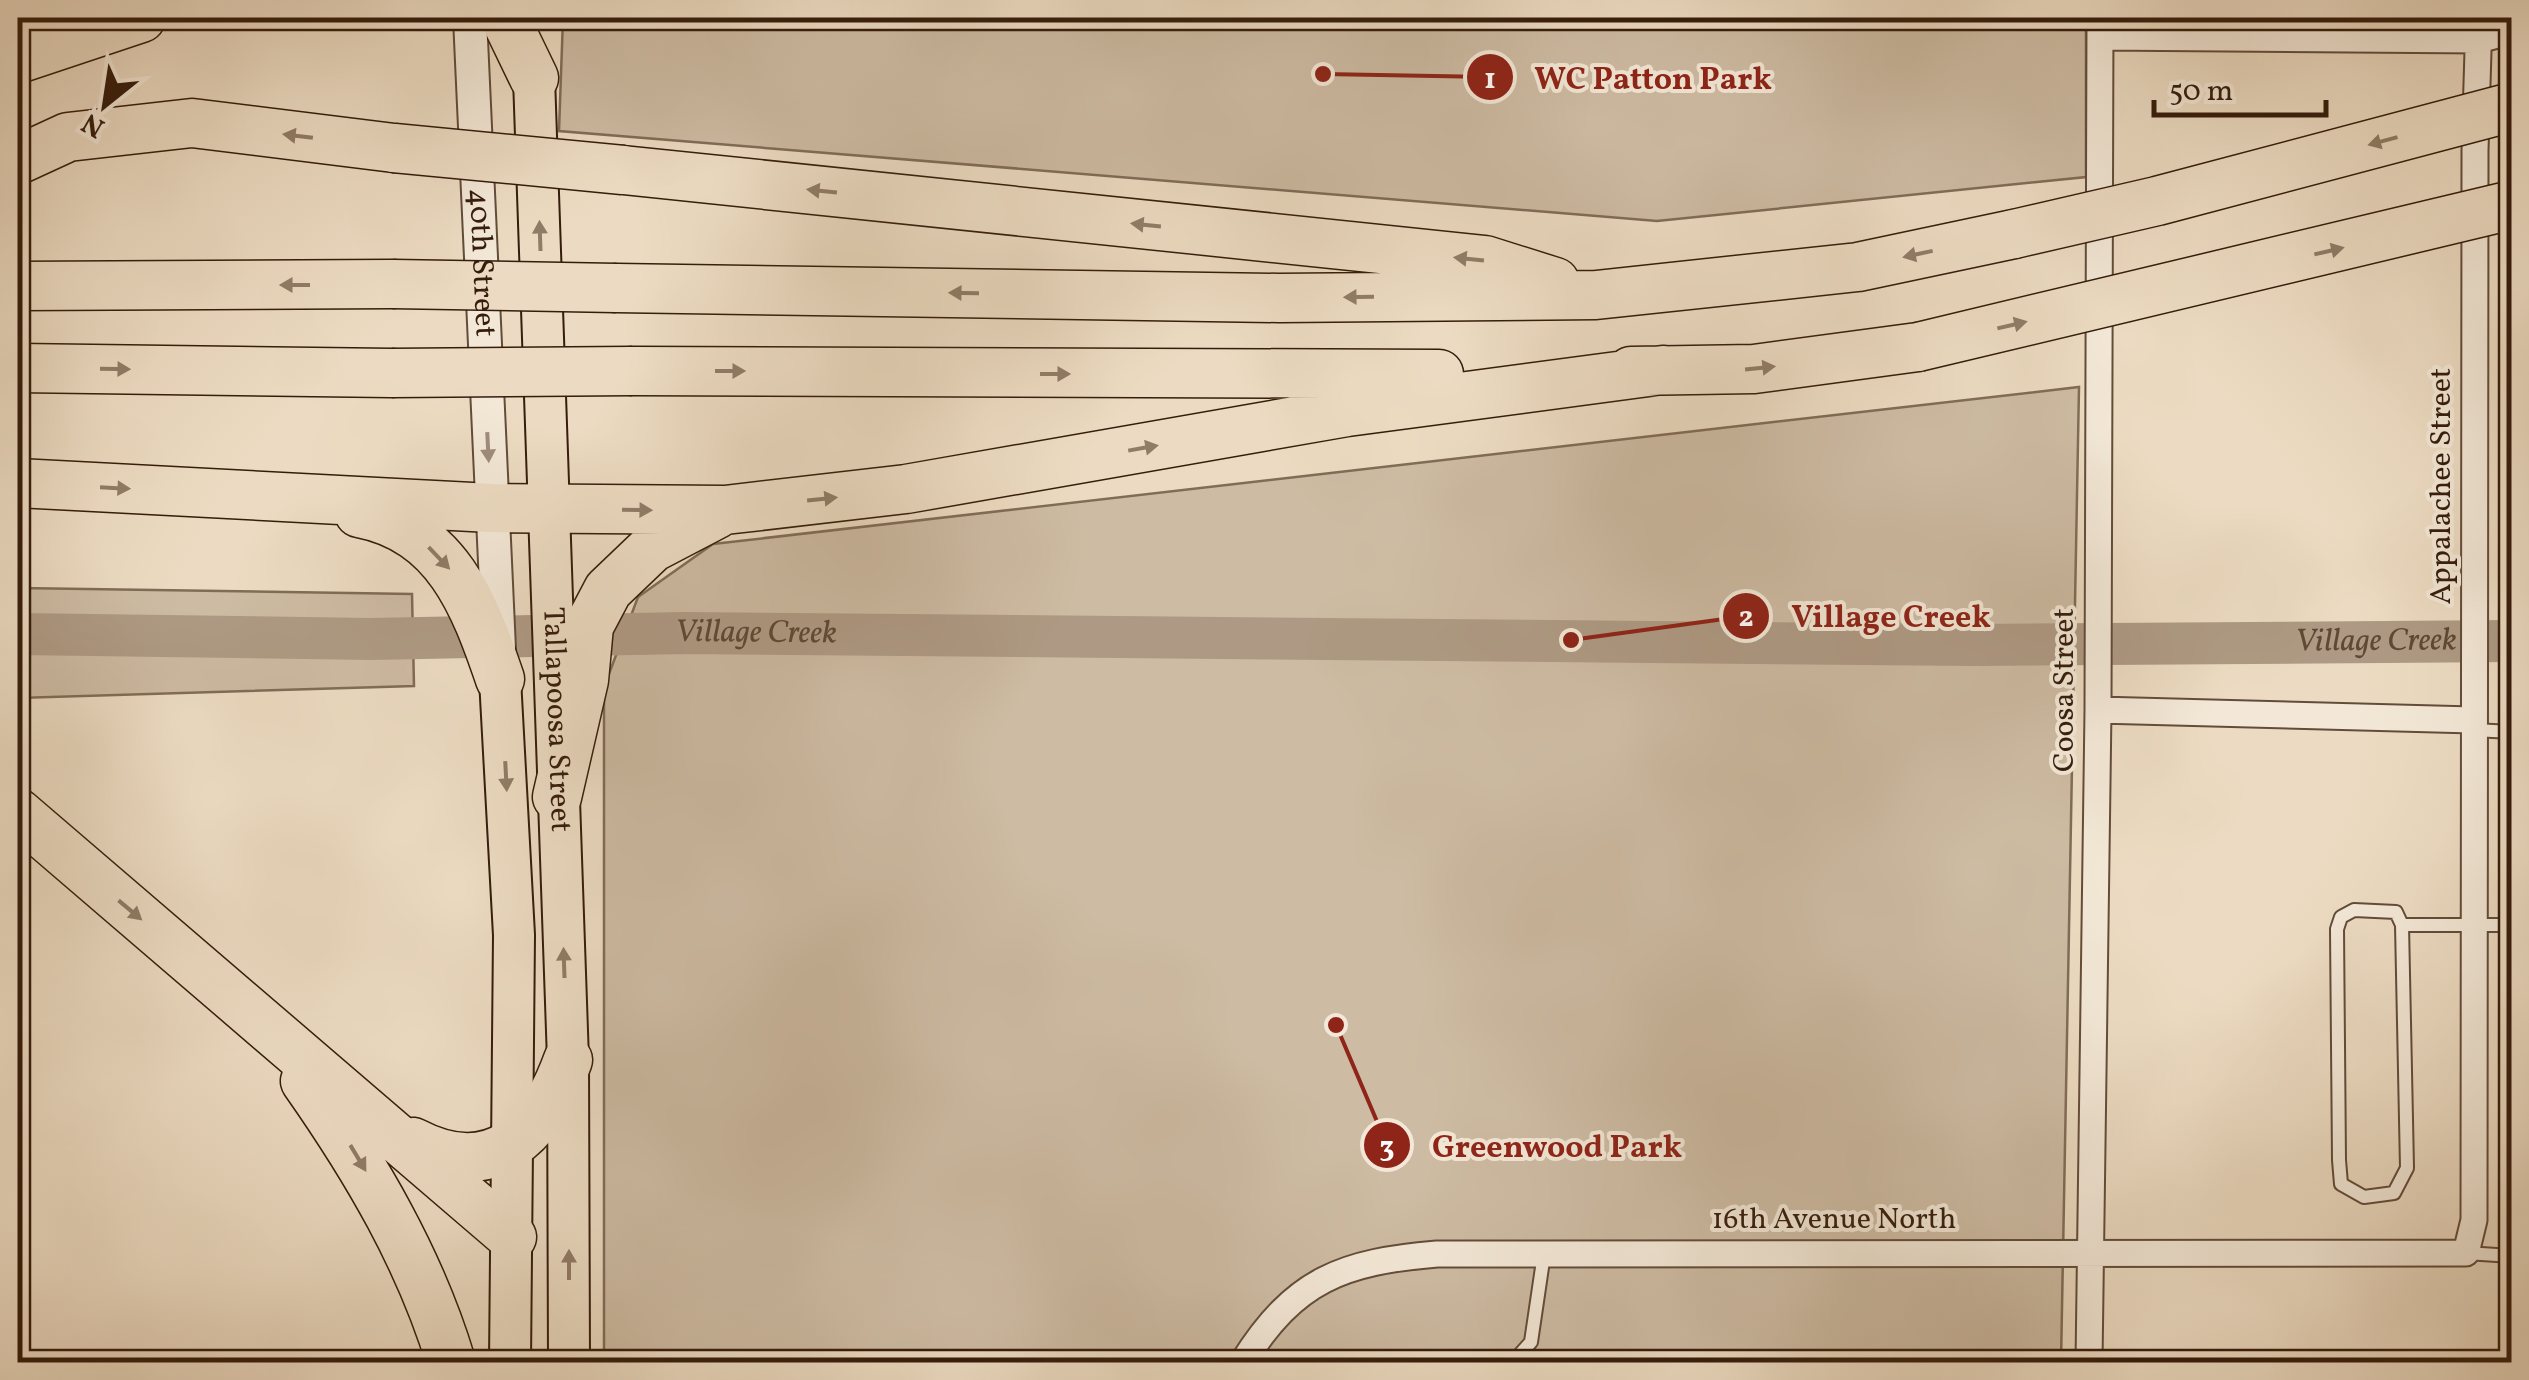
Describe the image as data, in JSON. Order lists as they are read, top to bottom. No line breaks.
{"streets":{"main road":["Tallapoosa Street"],"street":["40th Street","Appalachee Street","Coosa Street","16th Avenue North"]},"crossings":[["40th Street","Tallapoosa Street"],["Appalachee Street","16th Avenue North"],["Coosa Street","16th Avenue North"]],"one_way":["40th Street"],"water":["Village Creek"],"places":["WC Patton Park","Village Creek","Greenwood Park"],"scale_bar":"50 m","north":"bottom left"}
